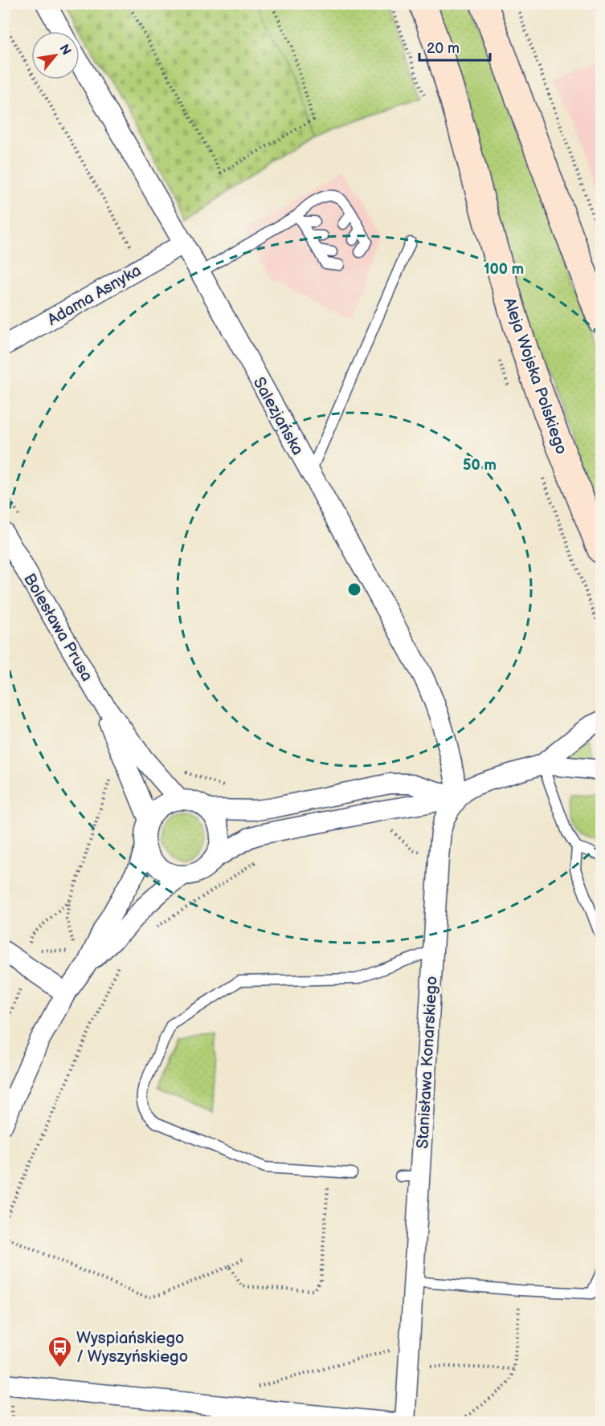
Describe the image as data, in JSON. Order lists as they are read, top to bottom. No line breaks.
{"streets":{"main road":["Aleja Wojska Polskiego"],"street":["Adama Asnyka","Salezjańska","Bolesława Prusa","Stanisława Konarskiego"]},"crossings":[["Adama Asnyka","Salezjańska"],["Salezjańska","Stanisława Konarskiego"]],"places":{"bus stop":["Wyspiańskiego / Wyszyńskiego"]},"scale_bar":"20 m","north":"top right","rings":["100 m","50 m"]}
